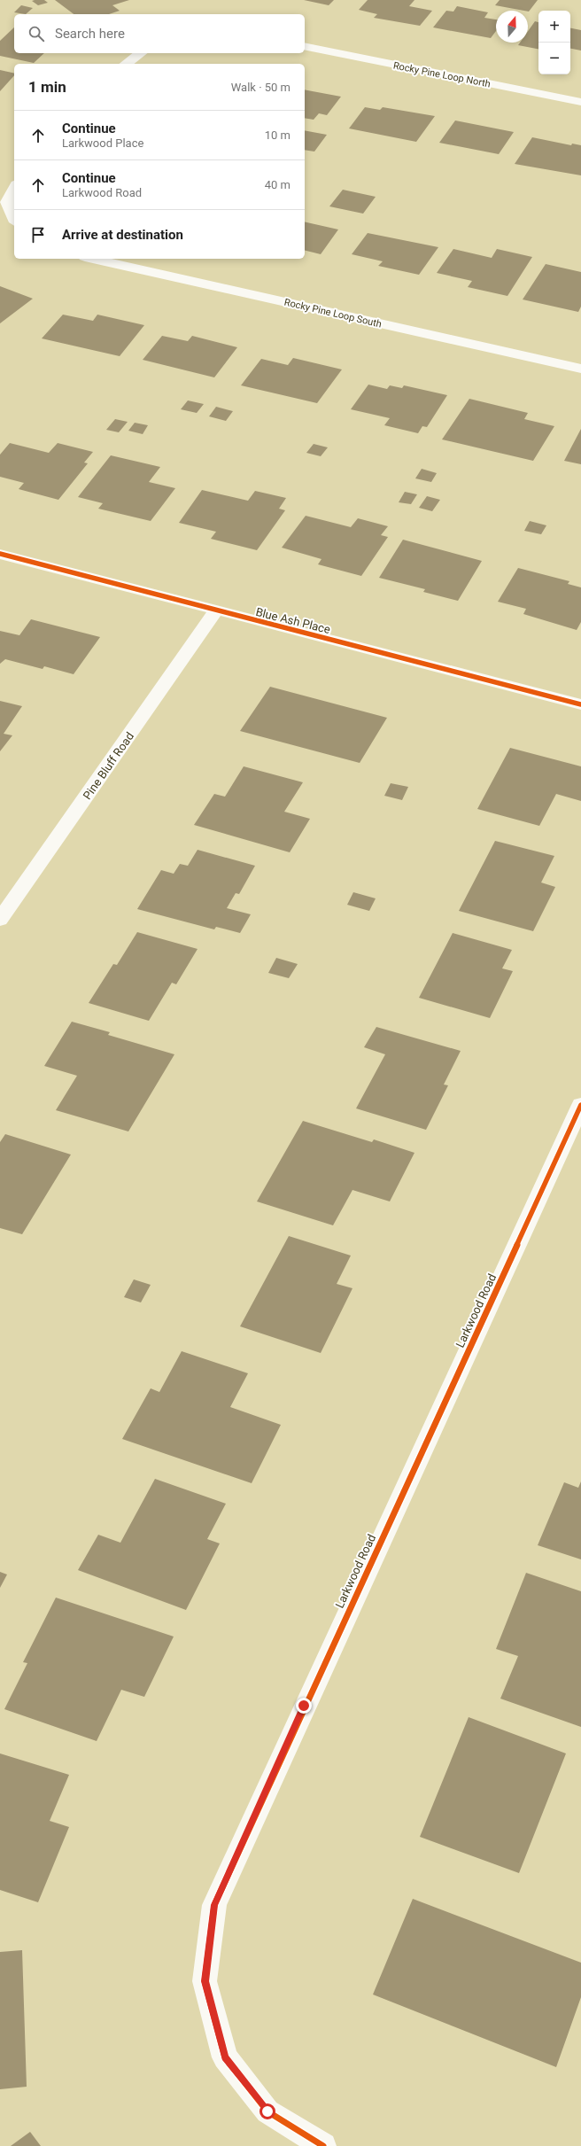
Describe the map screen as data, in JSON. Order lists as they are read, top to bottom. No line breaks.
{"streets":{"street":["Rocky Pine Loop North","Rocky Pine Loop South","Blue Ash Place","Pine Bluff Road","Larkwood Road"]},"crossings":[["Blue Ash Place","Pine Bluff Road"]],"north":"top","page":{"map_buttons":["+","−"],"search":"Search here","heading":["1 min","Walk · 50 m"],"list":[["Continue","Larkwood Place","10 m"],["Continue","Larkwood Road","40 m"],"Arrive at destination"]}}
